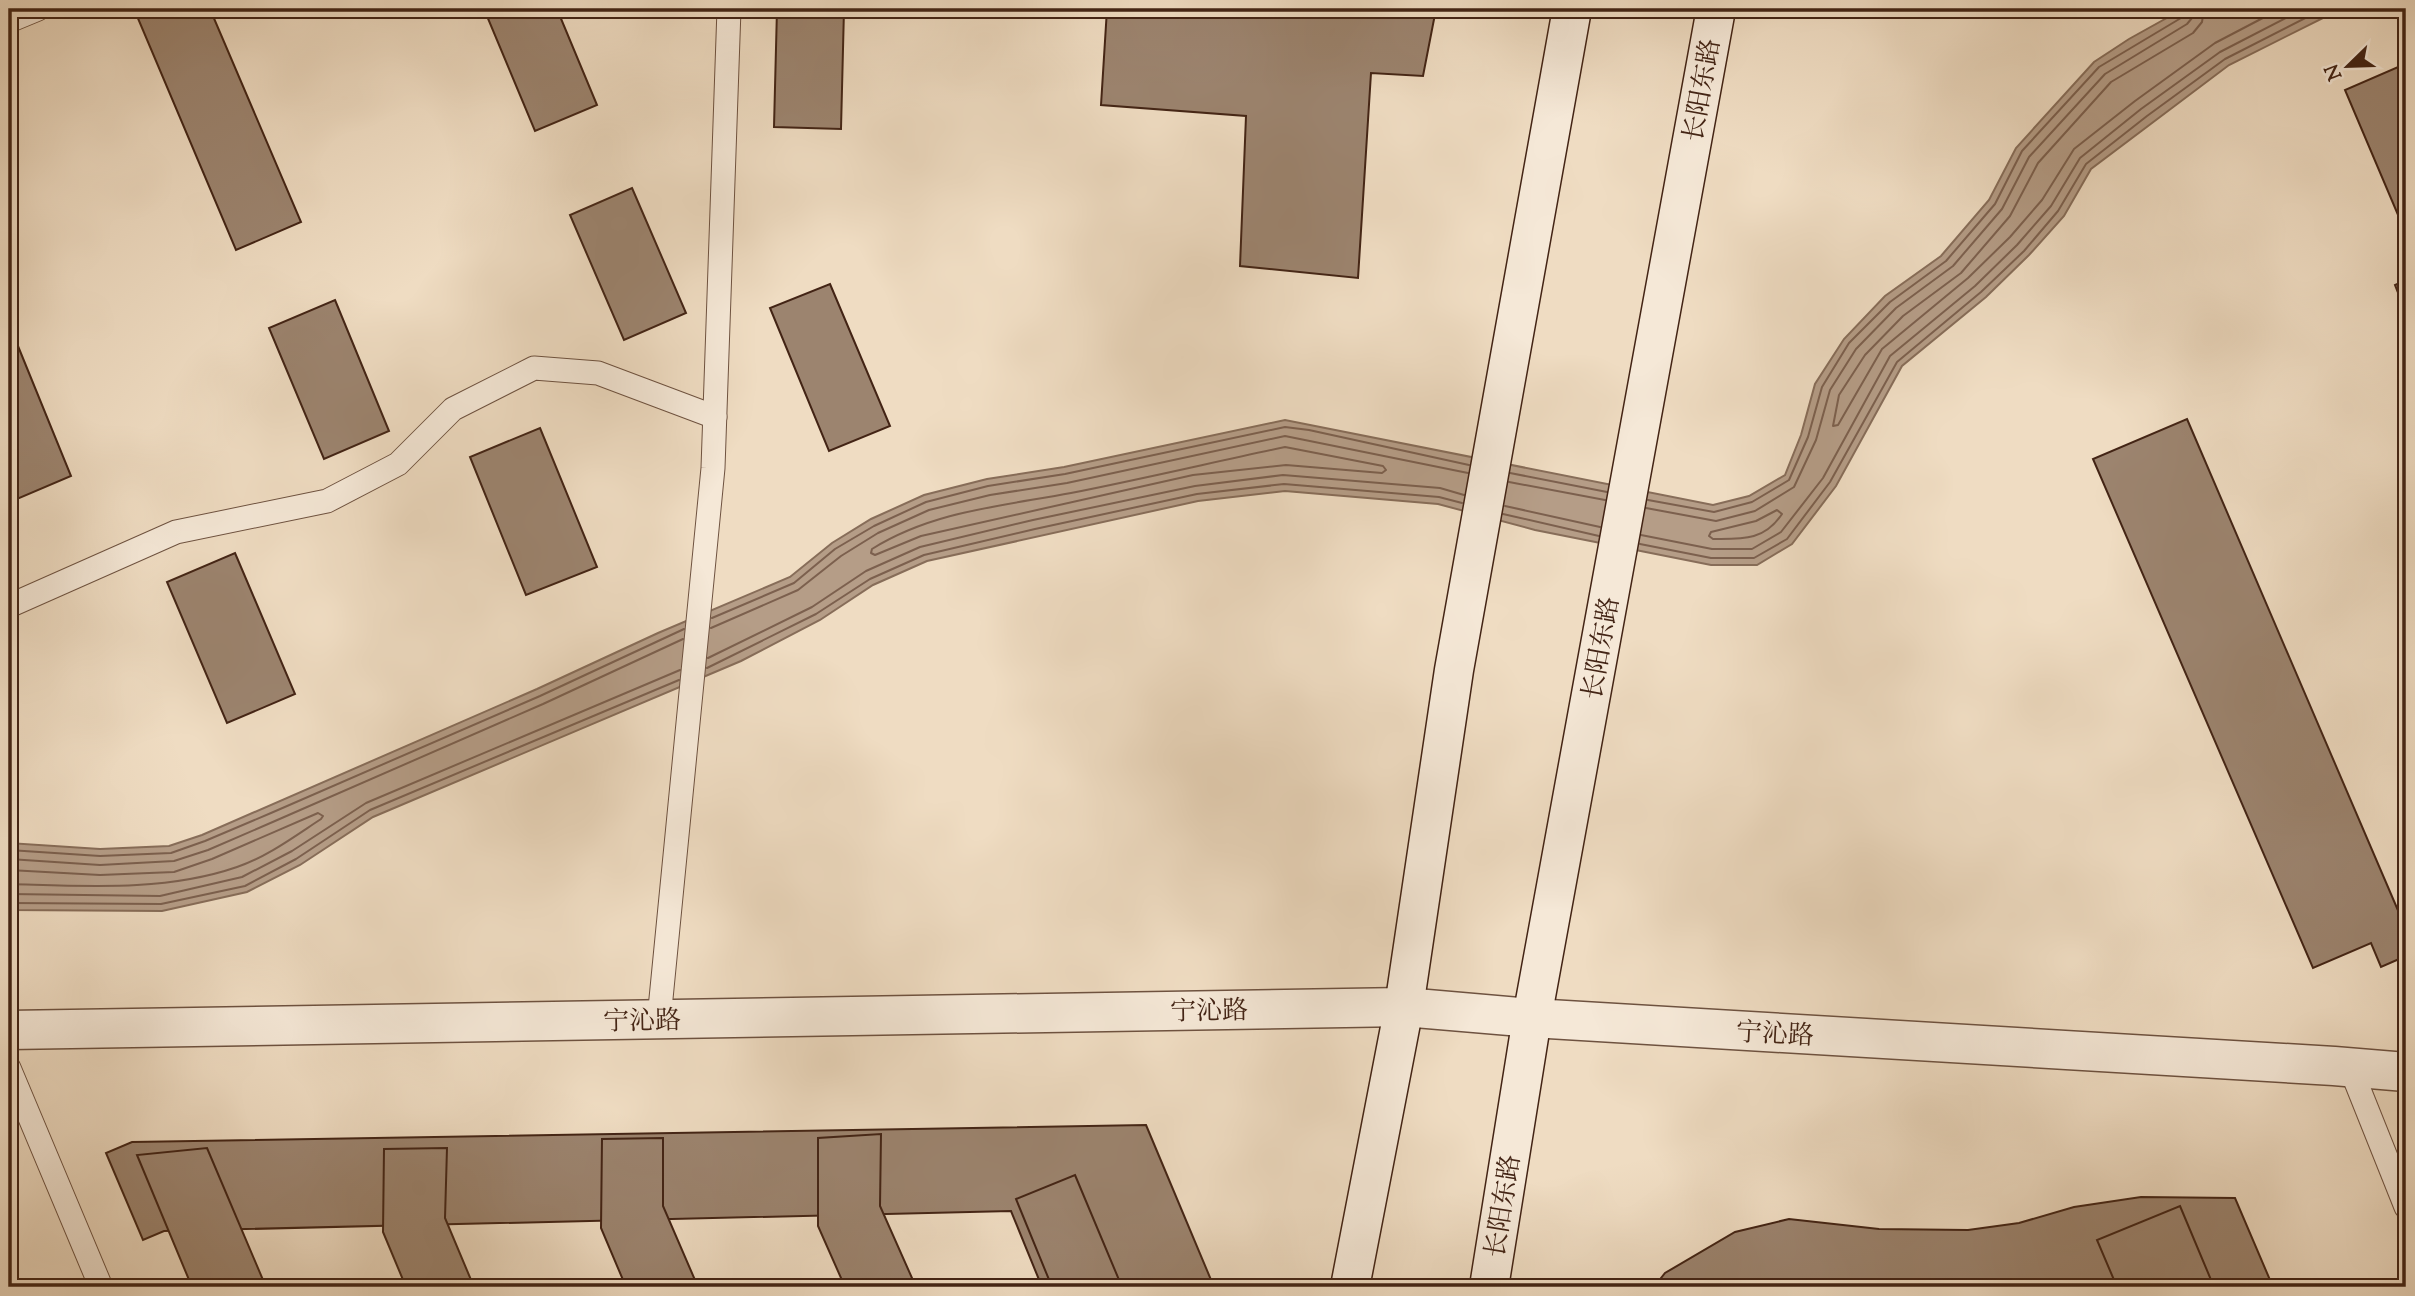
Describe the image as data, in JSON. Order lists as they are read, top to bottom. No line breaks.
{"streets":{"main road":["长阳东路","宁沁路"]},"crossings":[["长阳东路","宁沁路"]],"north":"bottom left"}
